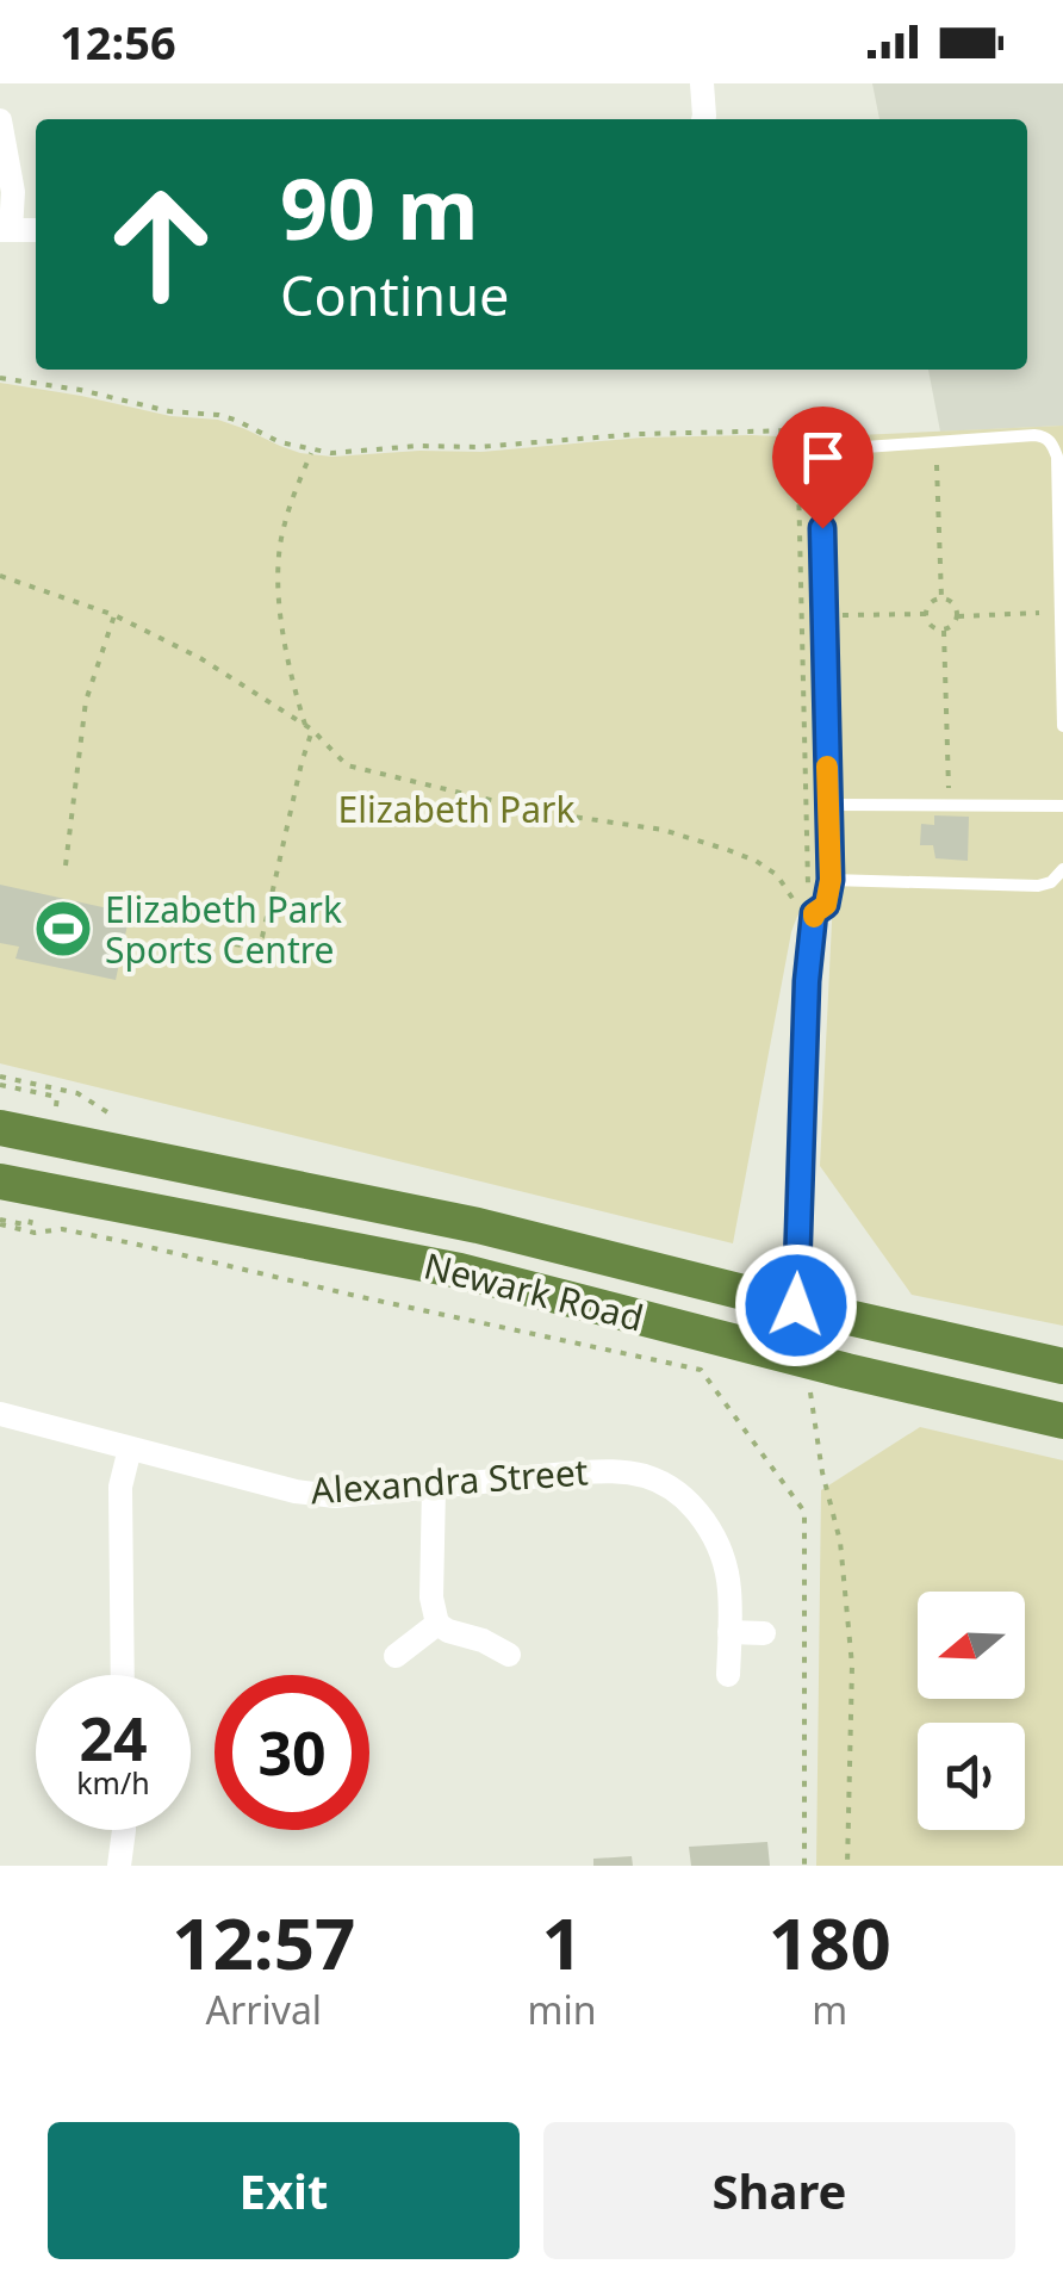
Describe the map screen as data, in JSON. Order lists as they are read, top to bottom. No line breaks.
{"streets":{"highway":["Newark Road"],"street":["Alexandra Street"]},"parks":["Elizabeth Park"],"places":{"sports":["Elizabeth Park Sports Centre"]},"north":"left","page":{"status":"12:56","turn":["90 m","Continue"],"speed":"24 km/h","limit":"30","eta":["12:57","Arrival","1","min","180","m"],"buttons":["Exit","Share"]}}
